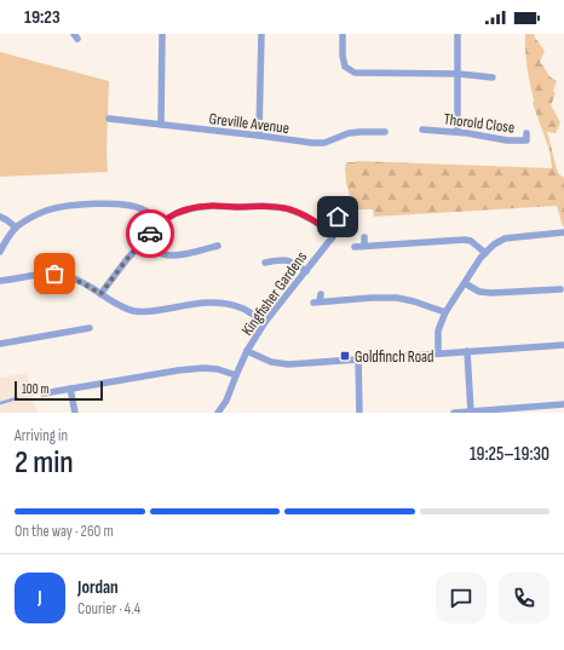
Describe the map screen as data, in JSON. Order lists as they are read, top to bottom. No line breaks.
{"streets":{"street":["Greville Avenue","Thorold Close","Kingfisher Gardens"]},"places":{"transit":["Goldfinch Road"]},"scale_bar":"100 m","page":{"status":"19:23","scale":"100 m","heading":["2 min","Arriving in","19:25–19:30"],"panel":["Jordan","Courier · 4.4"],"bar":"On the way · 260 m","round":"J"}}
